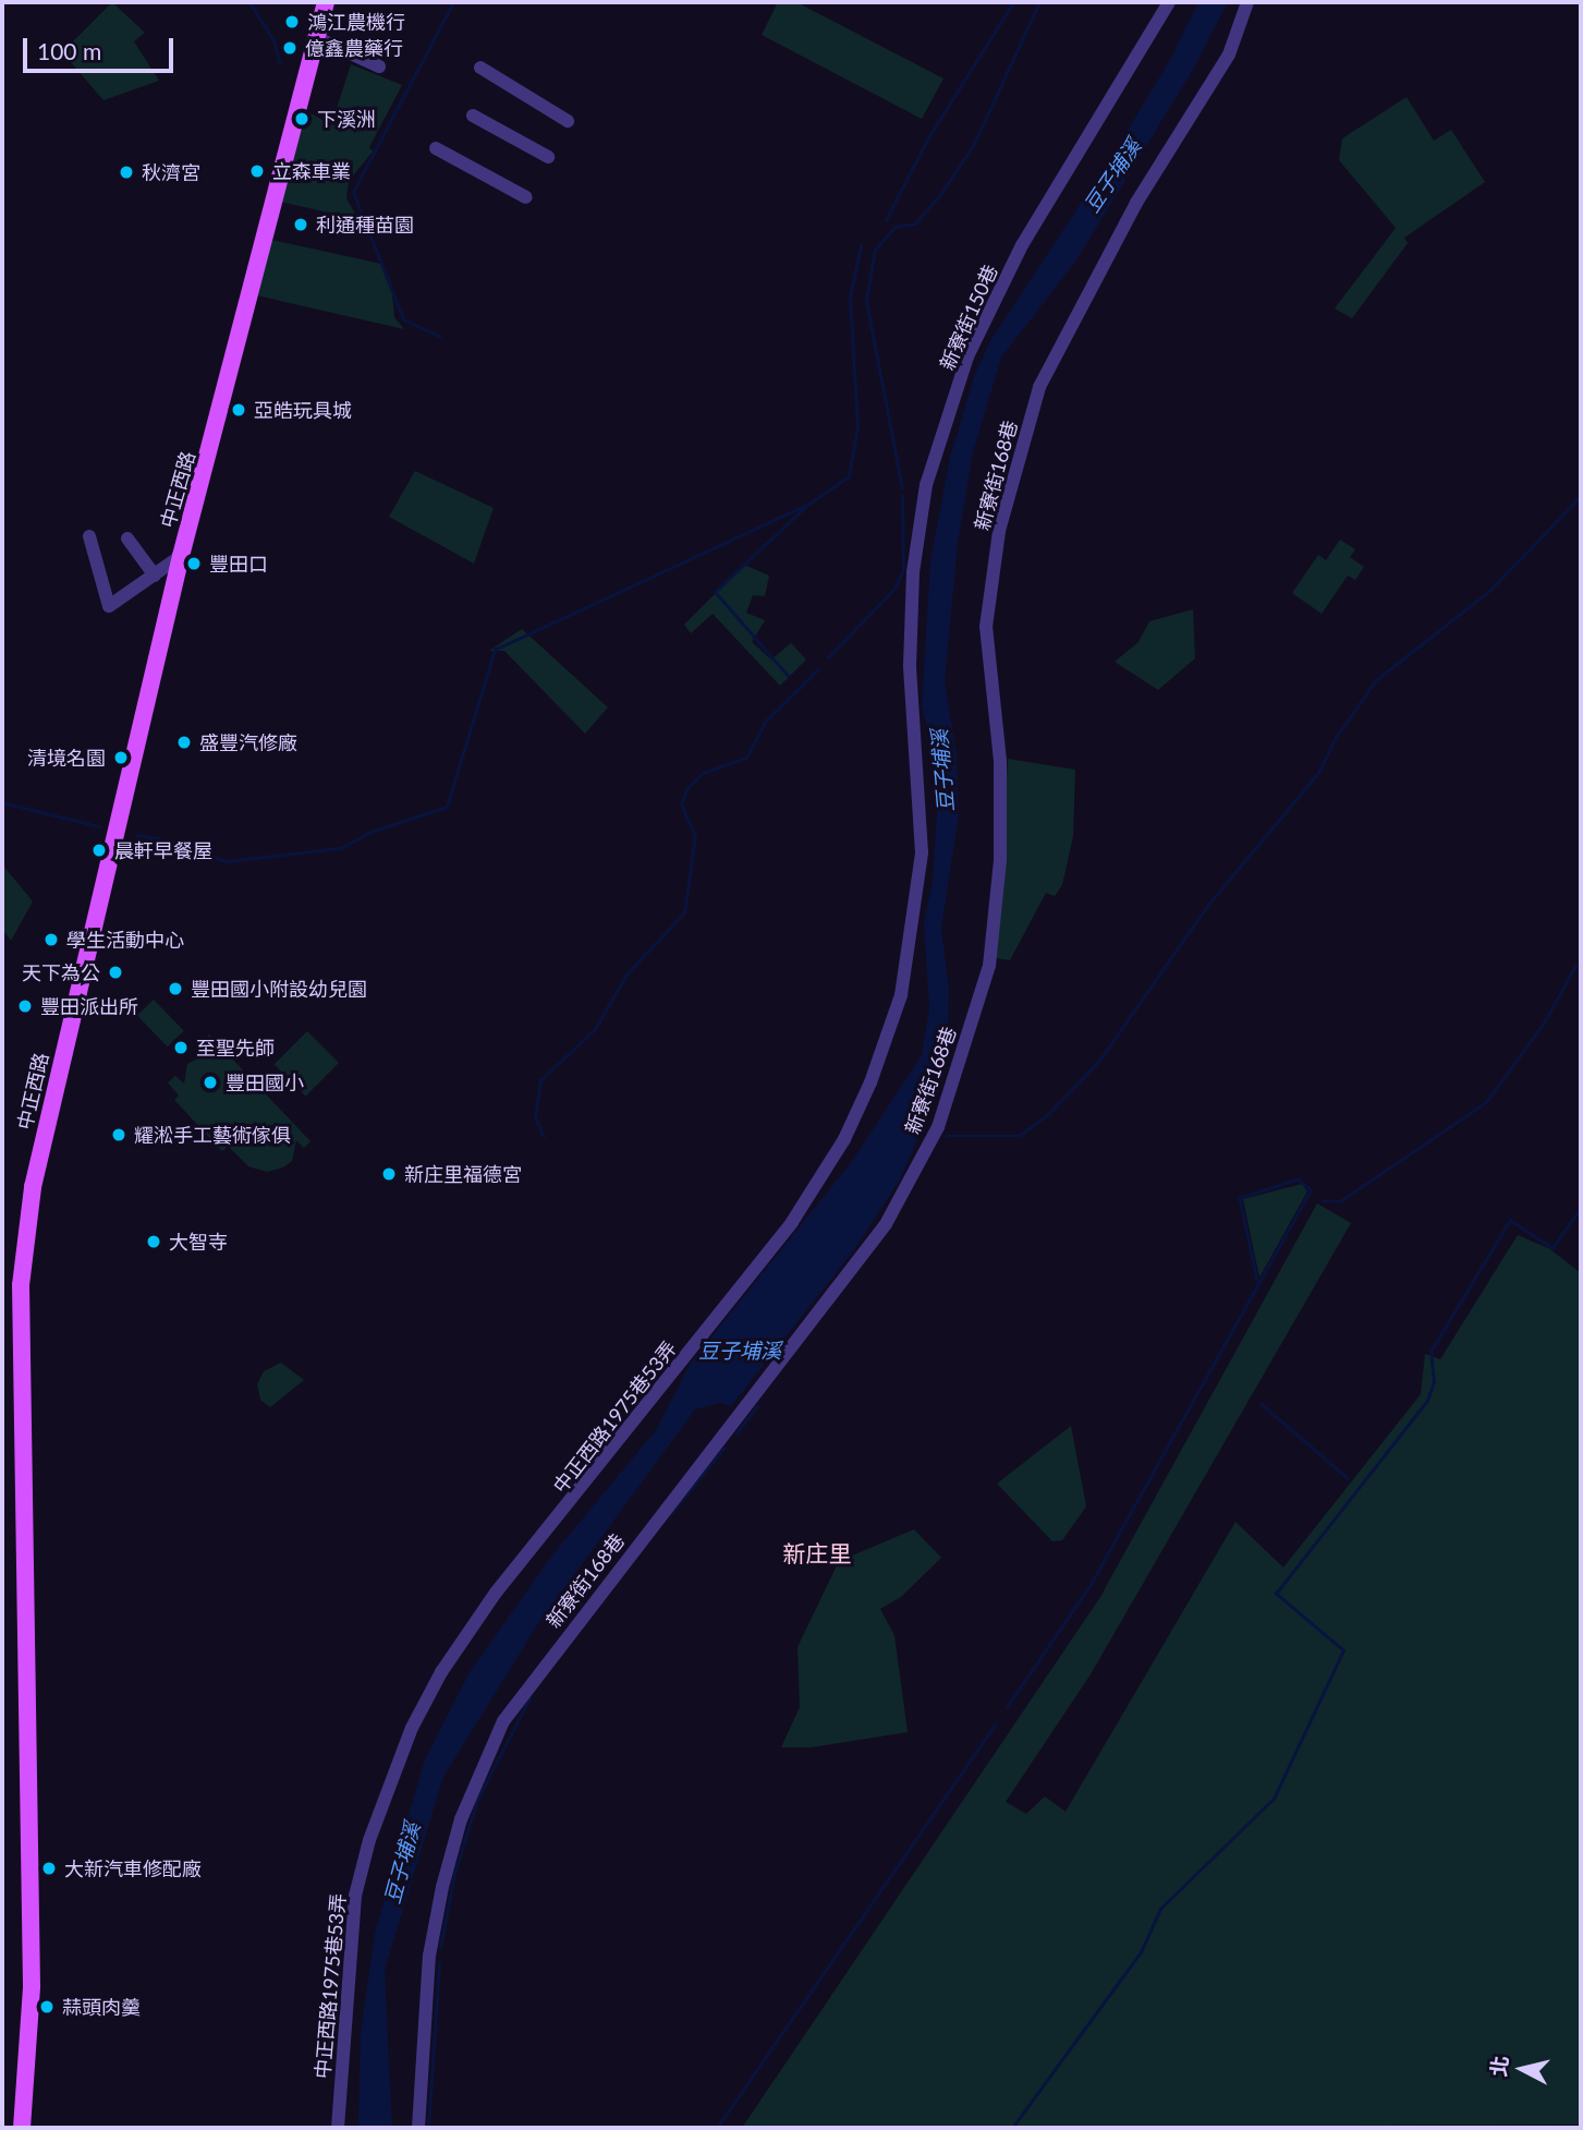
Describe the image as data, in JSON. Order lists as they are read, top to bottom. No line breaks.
{"streets":{"main road":["中正西路"],"street":["新寮街150巷","新寮街168巷","中正西路1975巷53弄"]},"crossings":[["新寮街150巷","中正西路1975巷53弄"]],"districts":["新庄里"],"water":["豆子埔溪"],"places":["鴻江農機行","億鑫農藥行","下溪洲","立森車業","秋濟宮","利通種苗園","亞皓玩具城","豐田口","盛豐汽修廠","清境名園","晨軒早餐屋","學生活動中心","天下為公","豐田國小附設幼兒園","豐田派出所","至聖先師","豐田國小","耀淞手工藝術傢俱","新庄里福德宮","大智寺","大新汽車修配廠","蒜頭肉羹"],"scale_bar":"100 m","north":"left"}
